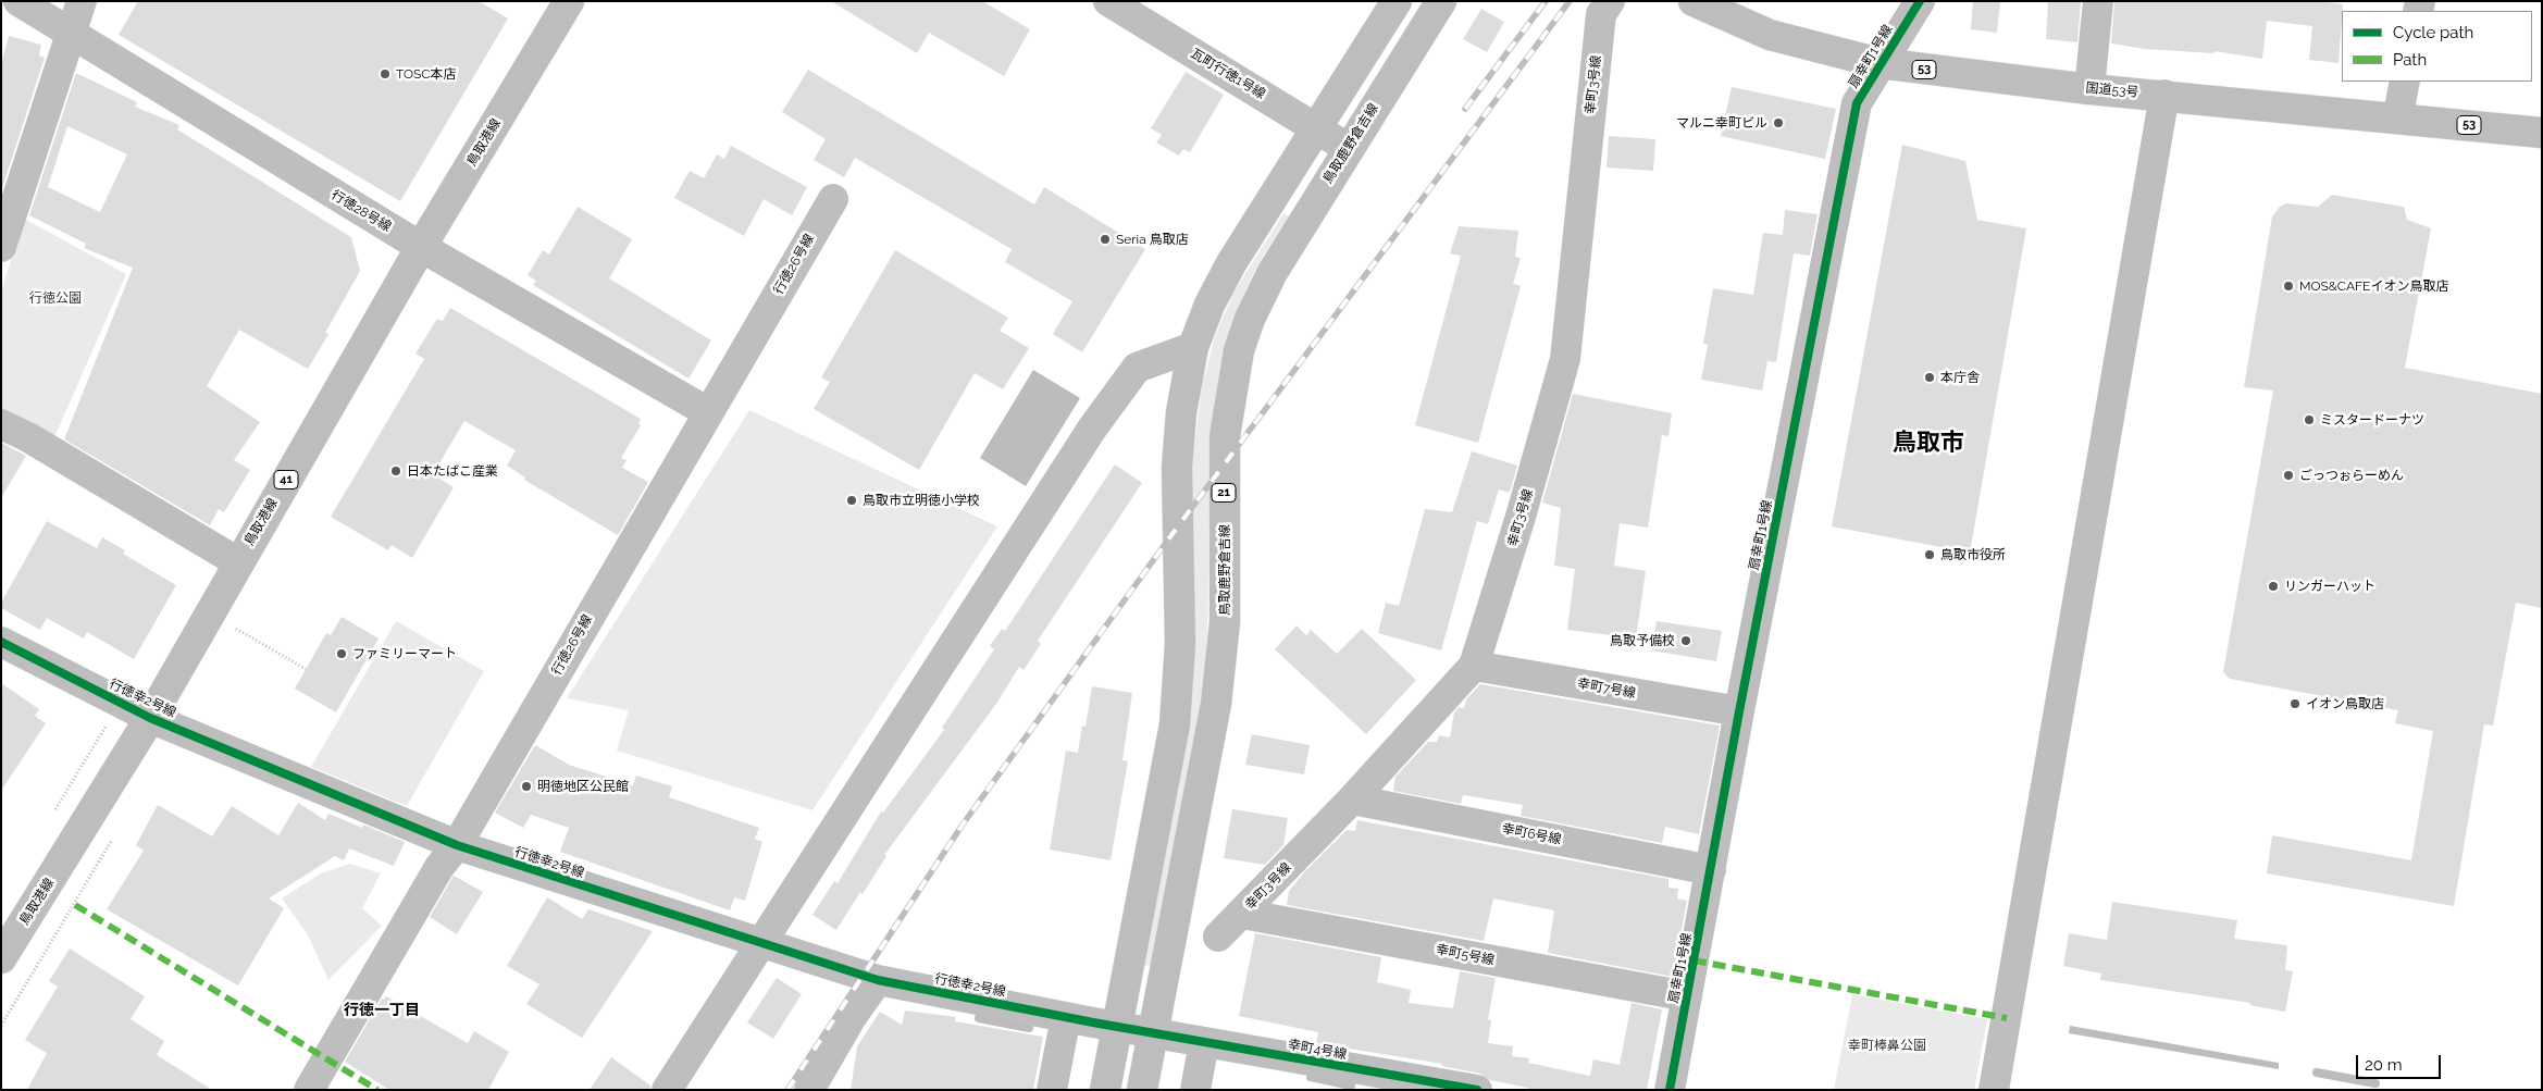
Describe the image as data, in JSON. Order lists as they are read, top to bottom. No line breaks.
{"streets":{"main road":["53","国道53号","鳥取港線","鳥取鹿野倉吉線","41","21"],"street":["扇幸町1号線","瓦町行徳1号線","幸町3号線","行徳28号線","行徳26号線","幸町7号線","行徳幸2号線","幸町6号線","幸町5号線","幸町4号線"]},"crossings":[["扇幸町1号線","国道53号"],["扇幸町1号線","幸町7号線"],["扇幸町1号線","幸町6号線"],["扇幸町1号線","幸町5号線"],["瓦町行徳1号線","鳥取鹿野倉吉線"],["幸町3号線","幸町7号線"],["幸町3号線","幸町6号線"],["幸町3号線","幸町5号線"],["鳥取港線","行徳28号線"],["鳥取港線","行徳幸2号線"],["鳥取鹿野倉吉線","行徳幸2号線"],["鳥取鹿野倉吉線","幸町4号線"],["行徳28号線","行徳26号線"],["行徳26号線","行徳幸2号線"],["行徳幸2号線","幸町4号線"]],"districts":["鳥取市","行徳一丁目"],"parks":["行徳公園","幸町棒鼻公園"],"places":["TOSC本店","マルニ幸町ビル","Seria 鳥取店","MOS&CAFEイオン鳥取店","本庁舎","ミスタードーナツ","日本たばこ産業","ごっつぉらーめん","鳥取市立明徳小学校","鳥取市役所","リンガーハット","鳥取予備校","ファミリーマート","イオン鳥取店","明徳地区公民館"],"legend":["Cycle path","Path"],"scale_bar":"20 m"}
